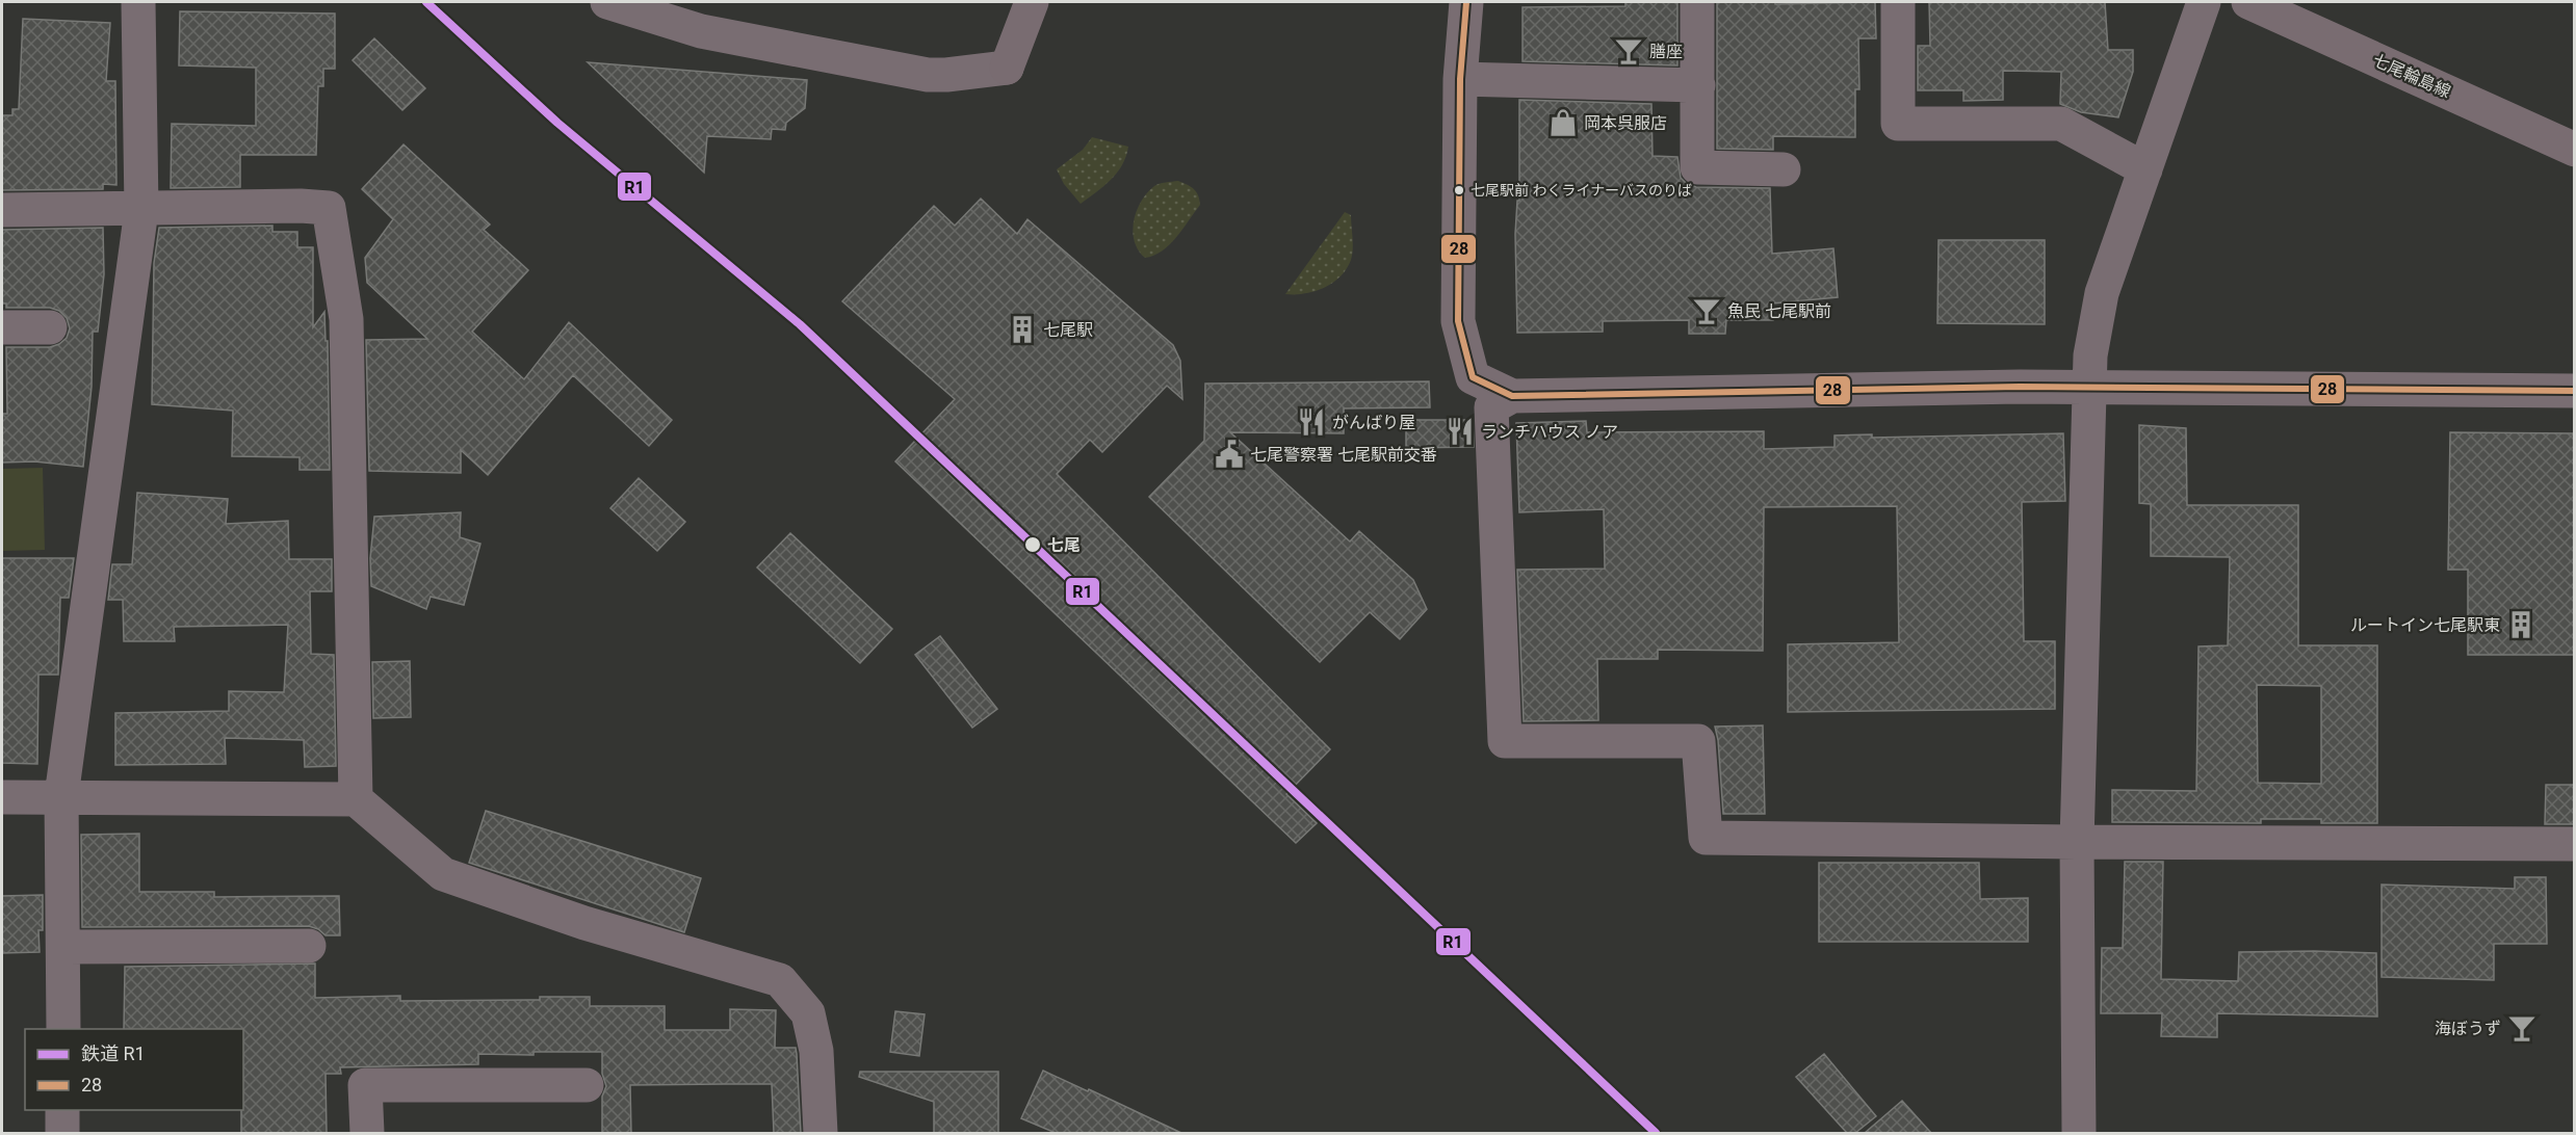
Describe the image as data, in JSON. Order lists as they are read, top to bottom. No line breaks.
{"streets":{"main road":["七尾輪島線"]},"places":{"bar":["膳座","魚民 七尾駅前","海ぼうず"],"shop":["岡本呉服店"],"other":["七尾駅前 わくライナーバスのりば","七尾"],"building":["七尾駅","ルートイン七尾駅東"],"restaurant":["がんばり屋","ランチハウス ノア"],"public building":["七尾警察署 七尾駅前交番"]},"lines":["rail line R1","transit line 28"],"legend":["鉄道 R1","28"]}
